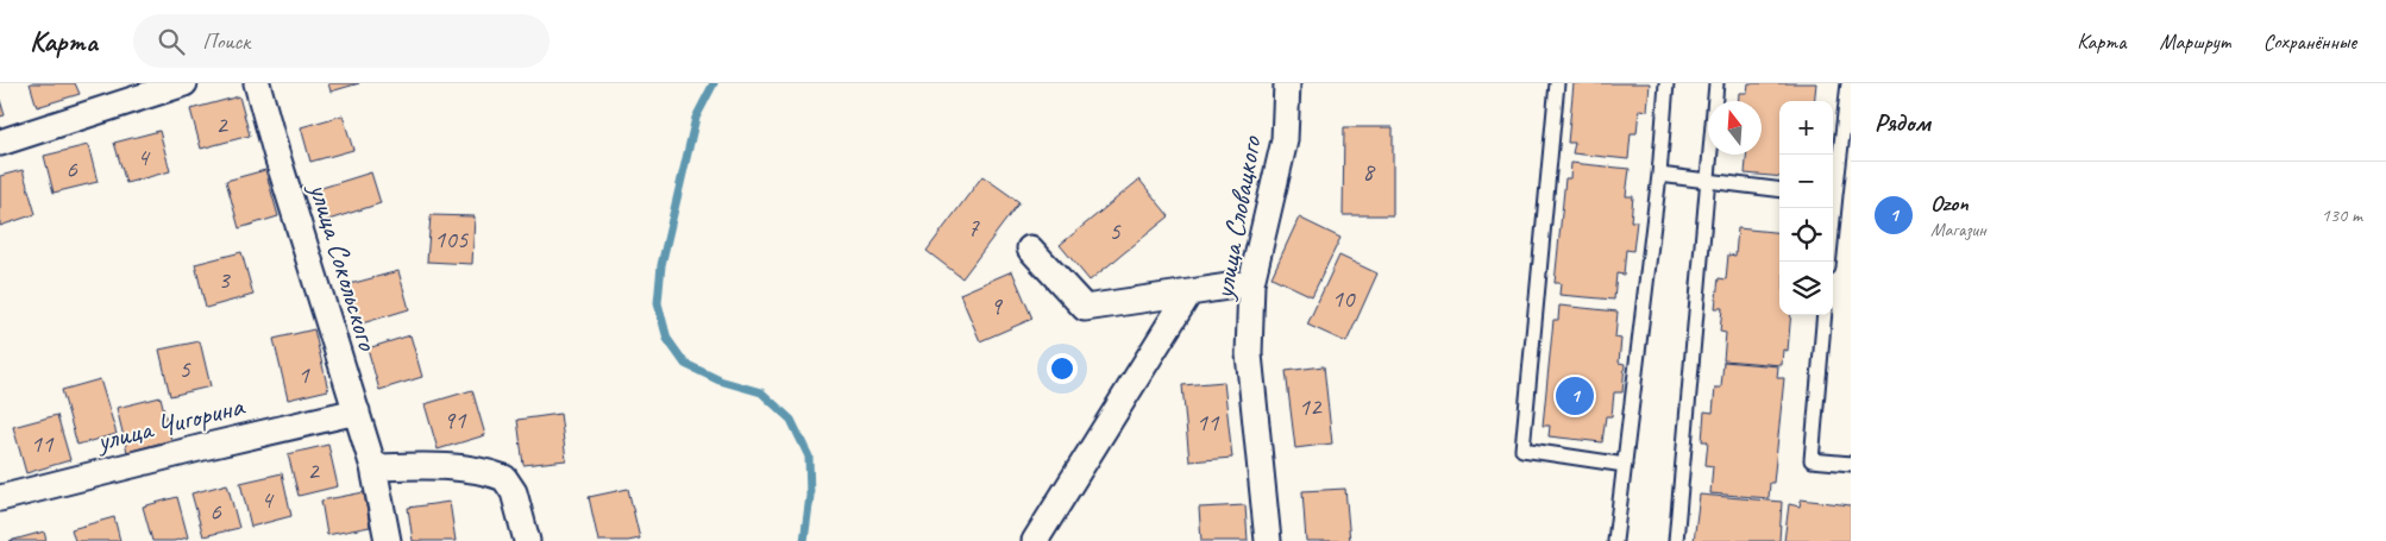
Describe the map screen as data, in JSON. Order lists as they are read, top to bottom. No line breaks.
{"streets":{"street":["улица Словацкого","улица Сокольского","улица Чигорина"]},"crossings":[["улица Сокольского","улица Чигорина"]],"house_numbers":["2","4","6","8","7","5","105","3","10","9","5","1","12","91","11","11","2","4","6"],"north":"top","page":{"header":"Карта","search":"Поиск","nav":["Карта","Маршрут","Сохранённые"],"heading":"Рядом","map_buttons":["+","−"],"list":[{"mark":"1","name":"Ozon","note":"Магазин","value":"130 m"}],"pins":"1"}}
